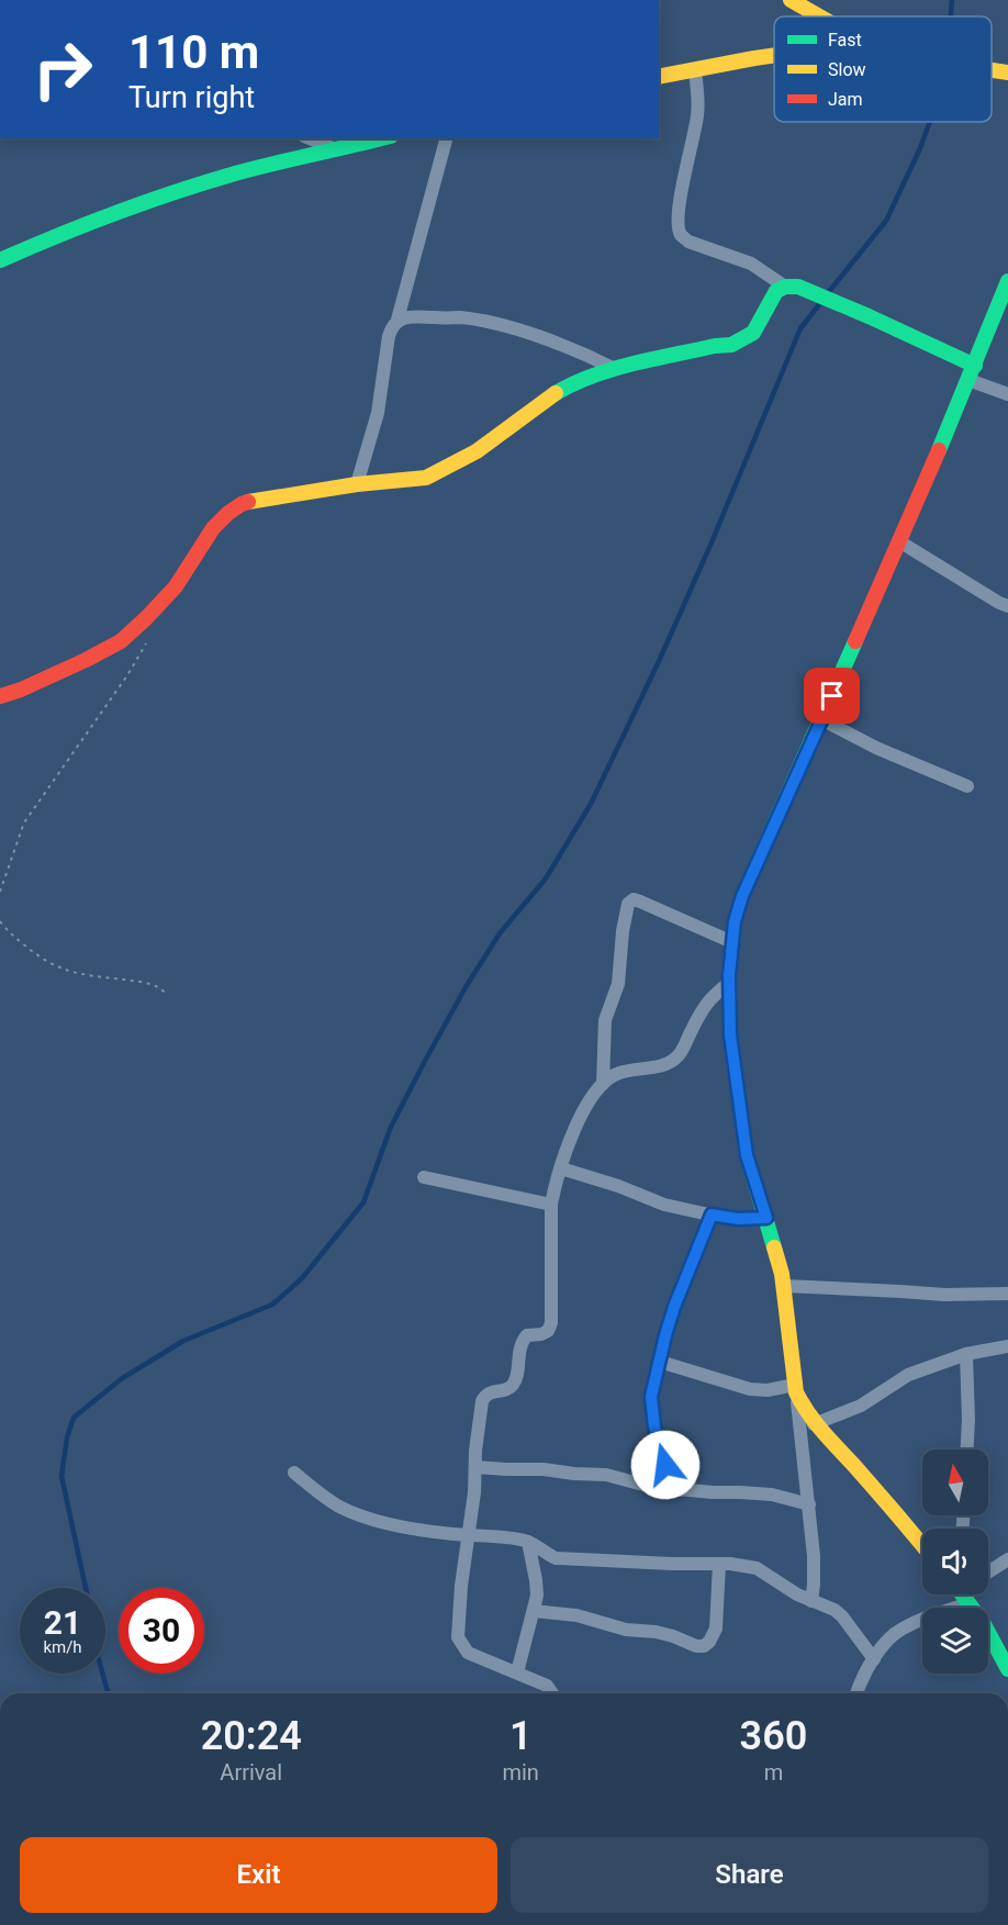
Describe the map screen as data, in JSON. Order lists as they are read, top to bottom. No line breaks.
{"legend":["Fast","Slow","Jam"],"north":"top","page":{"turn":["110 m","Turn right"],"speed":"21 km/h","limit":"30","eta":["20:24","Arrival","1","min","360","m"],"buttons":["Exit","Share"]}}
